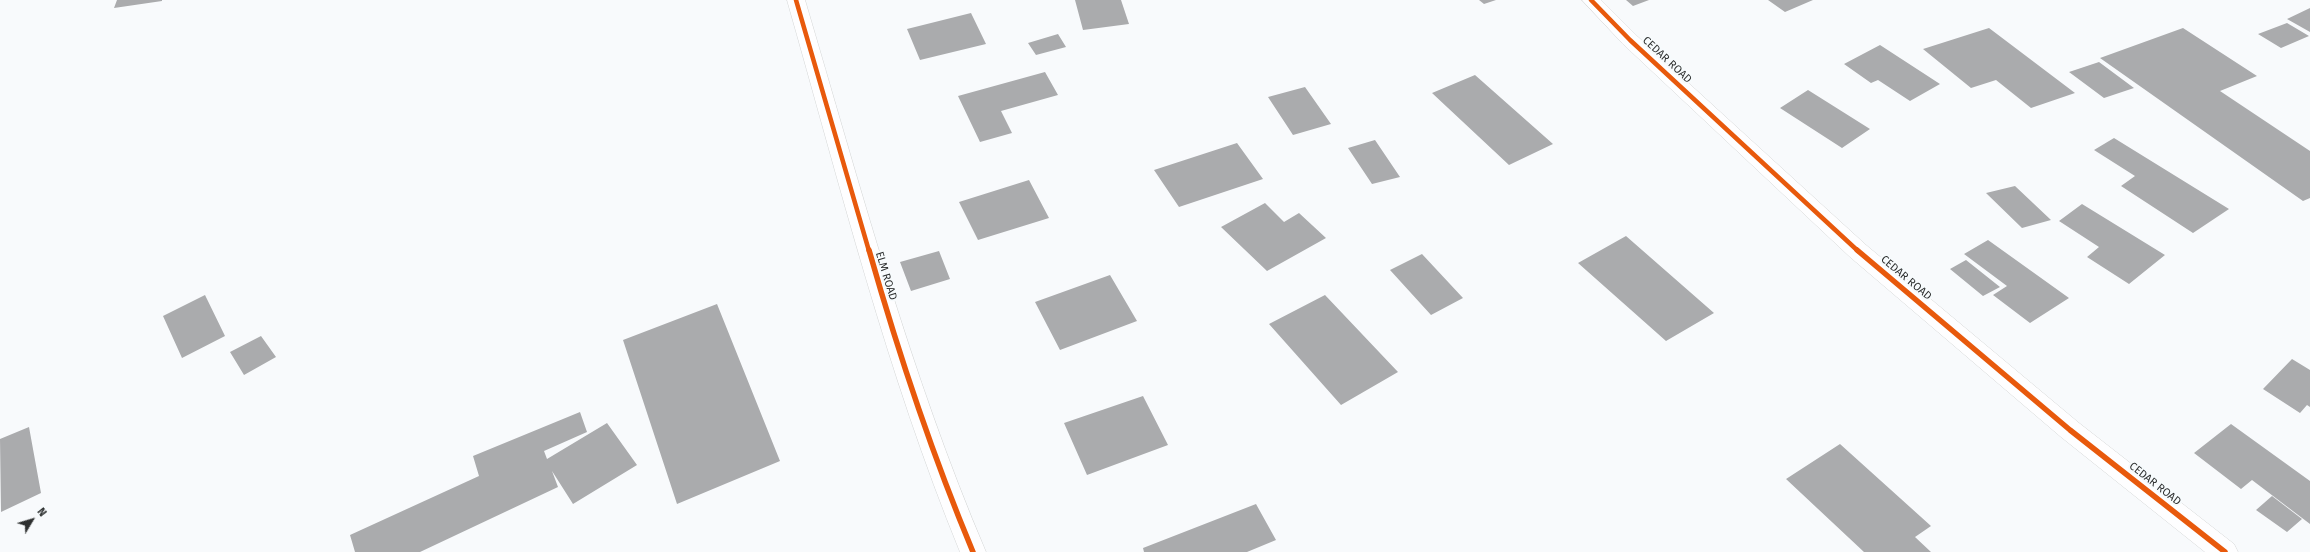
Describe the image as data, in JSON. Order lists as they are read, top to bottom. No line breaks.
{"streets":{"street":["CEDAR ROAD","ELM ROAD"]},"north":"top right"}
